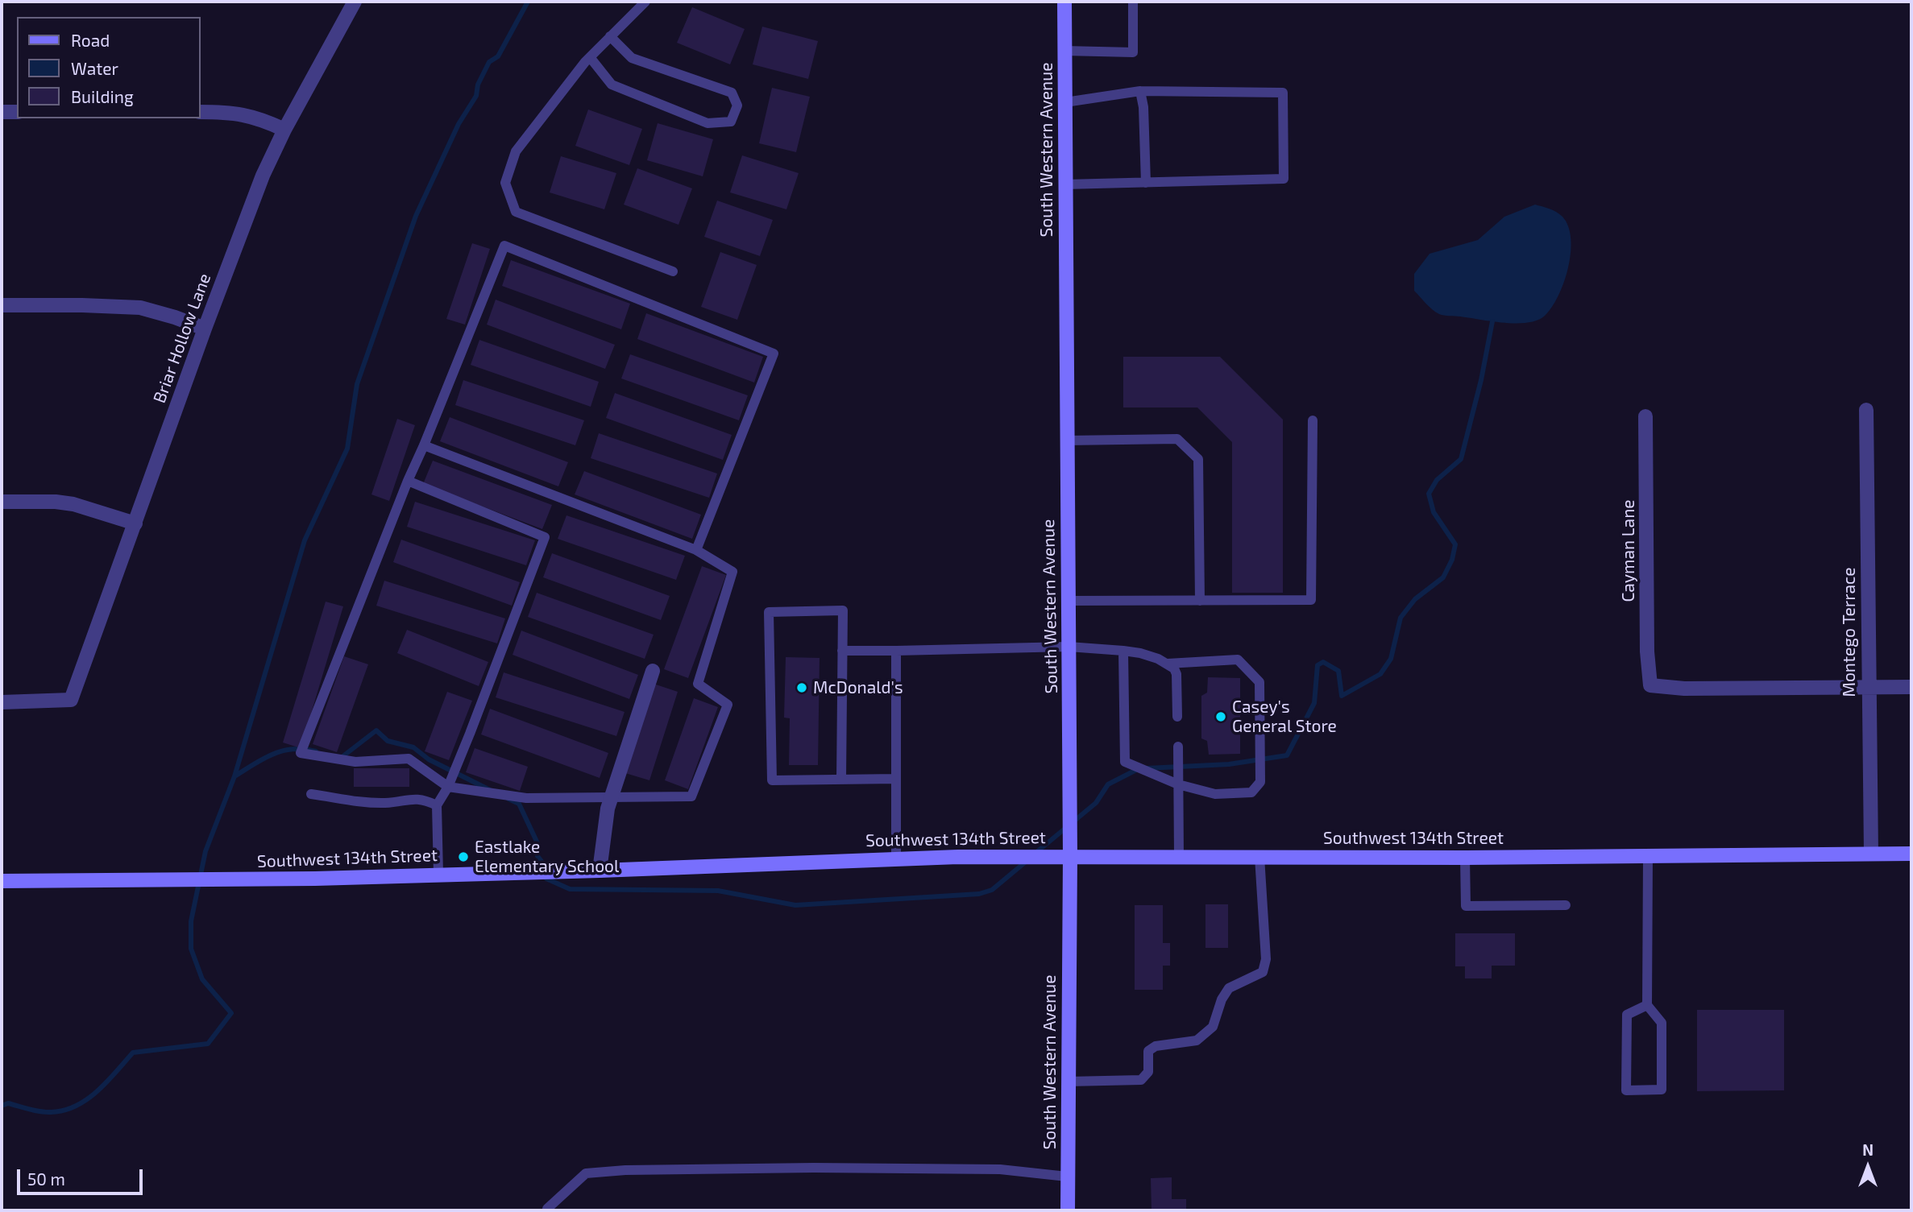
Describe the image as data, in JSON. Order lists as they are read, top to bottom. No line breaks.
{"streets":{"main road":["South Western Avenue","Southwest 134th Street"],"street":["Briar Hollow Lane","Cayman Lane","Montego Terrace"]},"crossings":[["South Western Avenue","Southwest 134th Street"],["Cayman Lane","Montego Terrace"],["Montego Terrace","Southwest 134th Street"]],"places":["McDonald's","Casey's General Store","Eastlake Elementary School"],"legend":["Road","Water","Building"],"scale_bar":"50 m","north":"top"}
